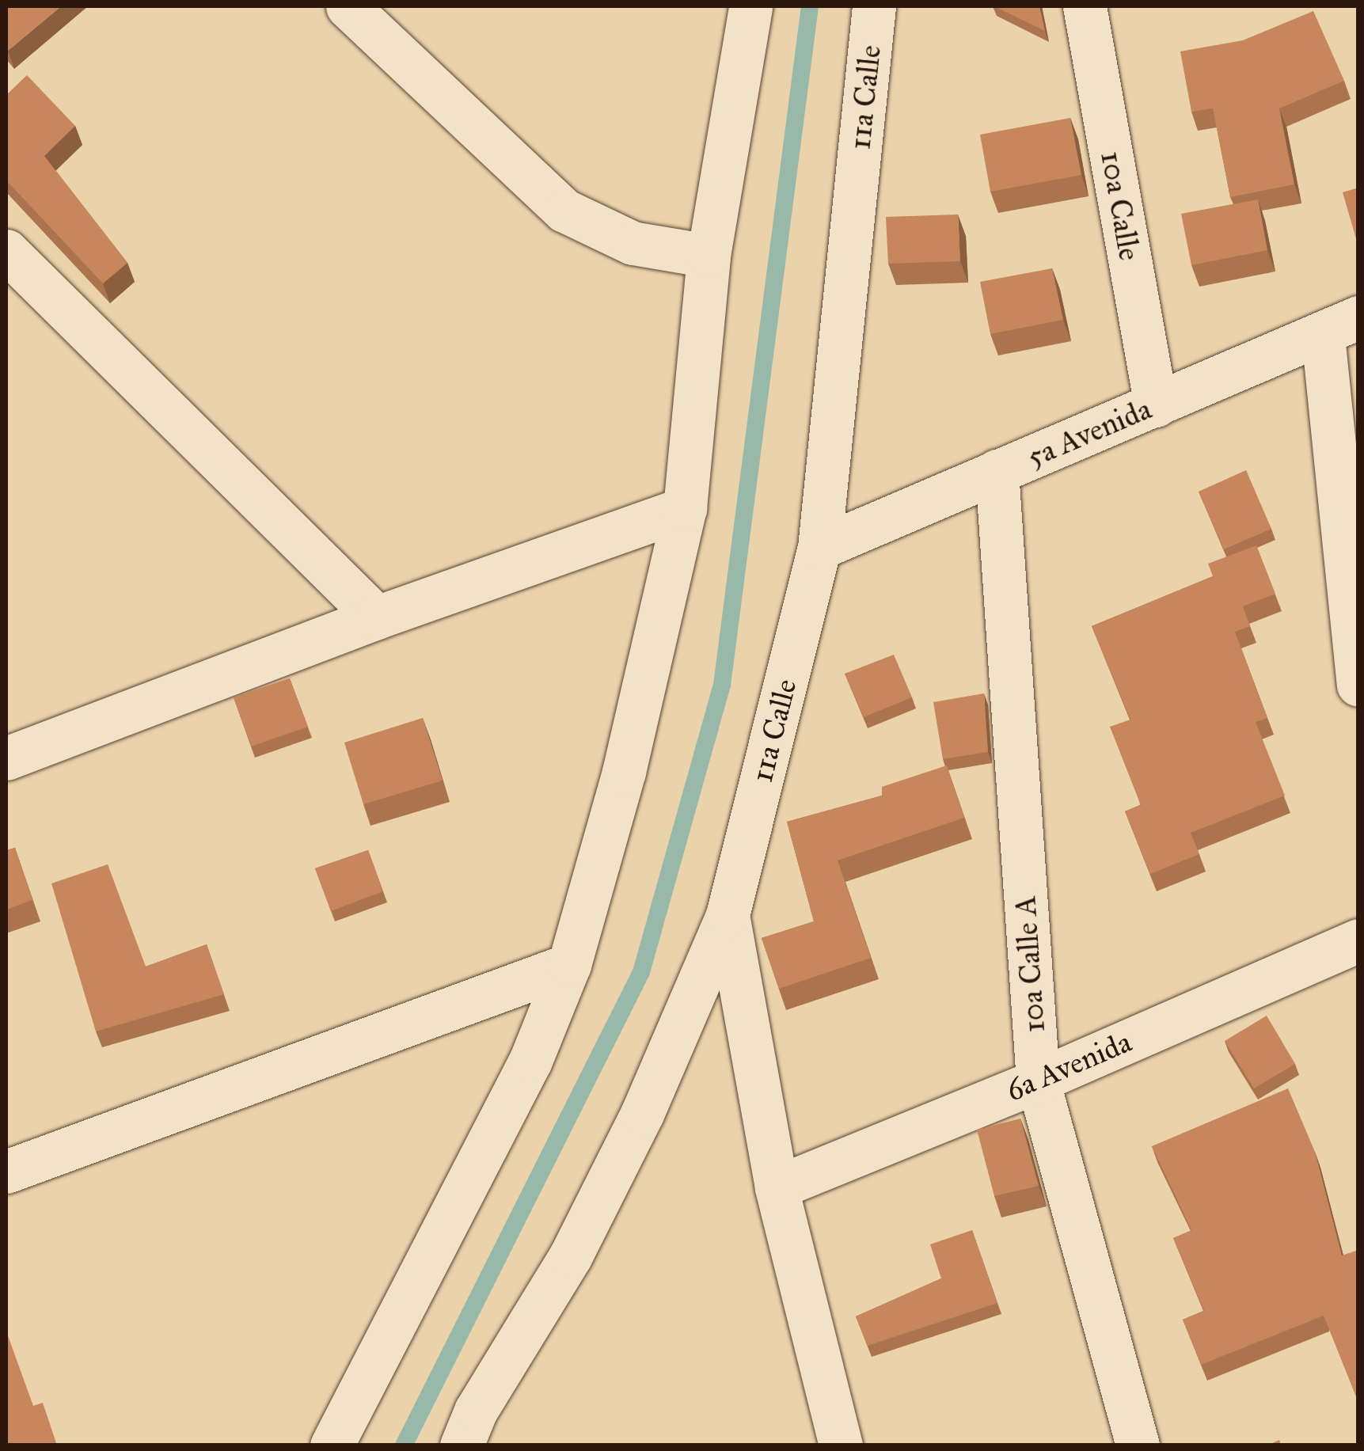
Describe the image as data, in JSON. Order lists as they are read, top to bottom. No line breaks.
{"streets":{"street":["11a Calle","10a Calle","5a Avenida","10a Calle A","6a Avenida"]},"crossings":[["11a Calle","5a Avenida"],["11a Calle","6a Avenida"],["10a Calle","5a Avenida"],["5a Avenida","10a Calle A"],["10a Calle A","6a Avenida"]]}
